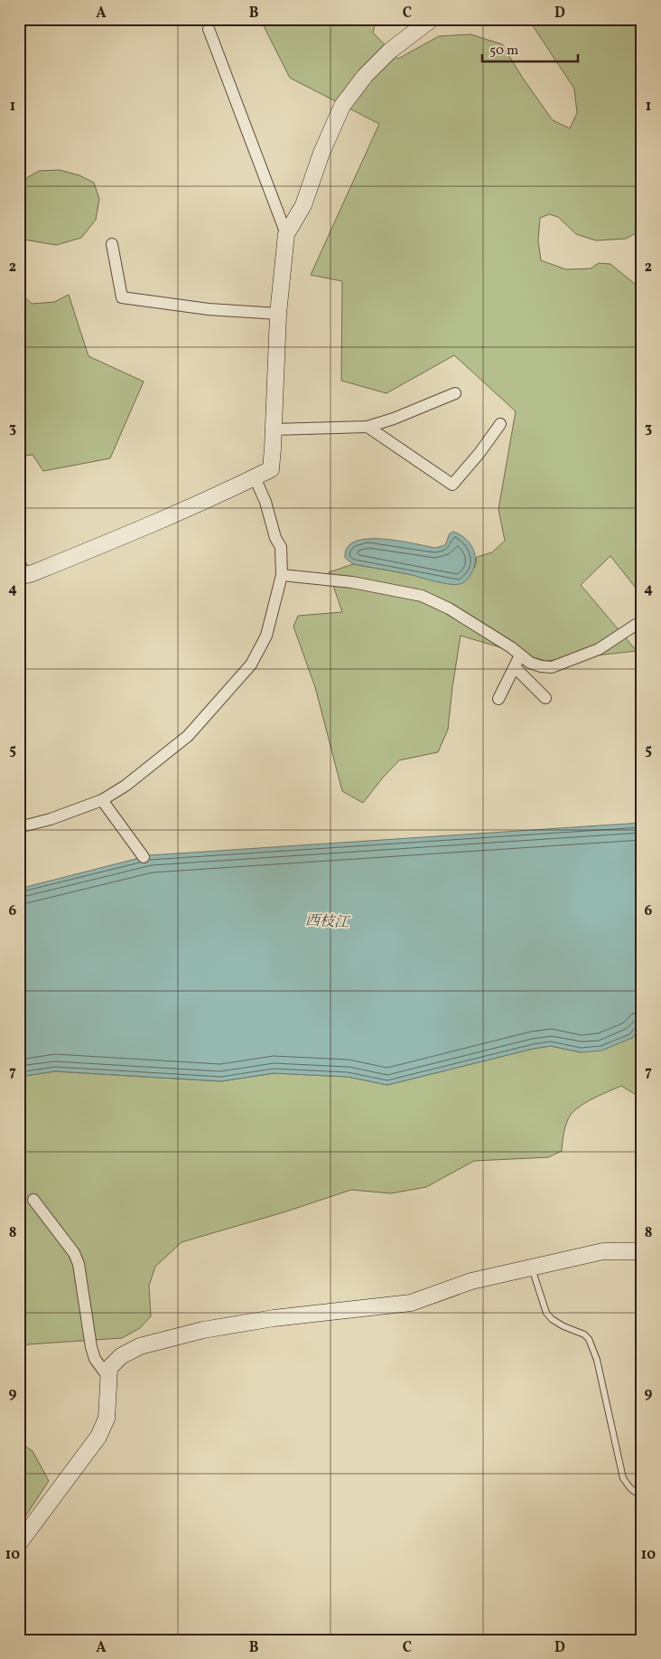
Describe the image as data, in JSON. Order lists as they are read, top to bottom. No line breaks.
{"water":["西枝江"],"scale_bar":"50 m","grid":{"columns":["A","B","C","D"],"rows":["1","2","3","4","5","6","7","8","9","10"]}}
